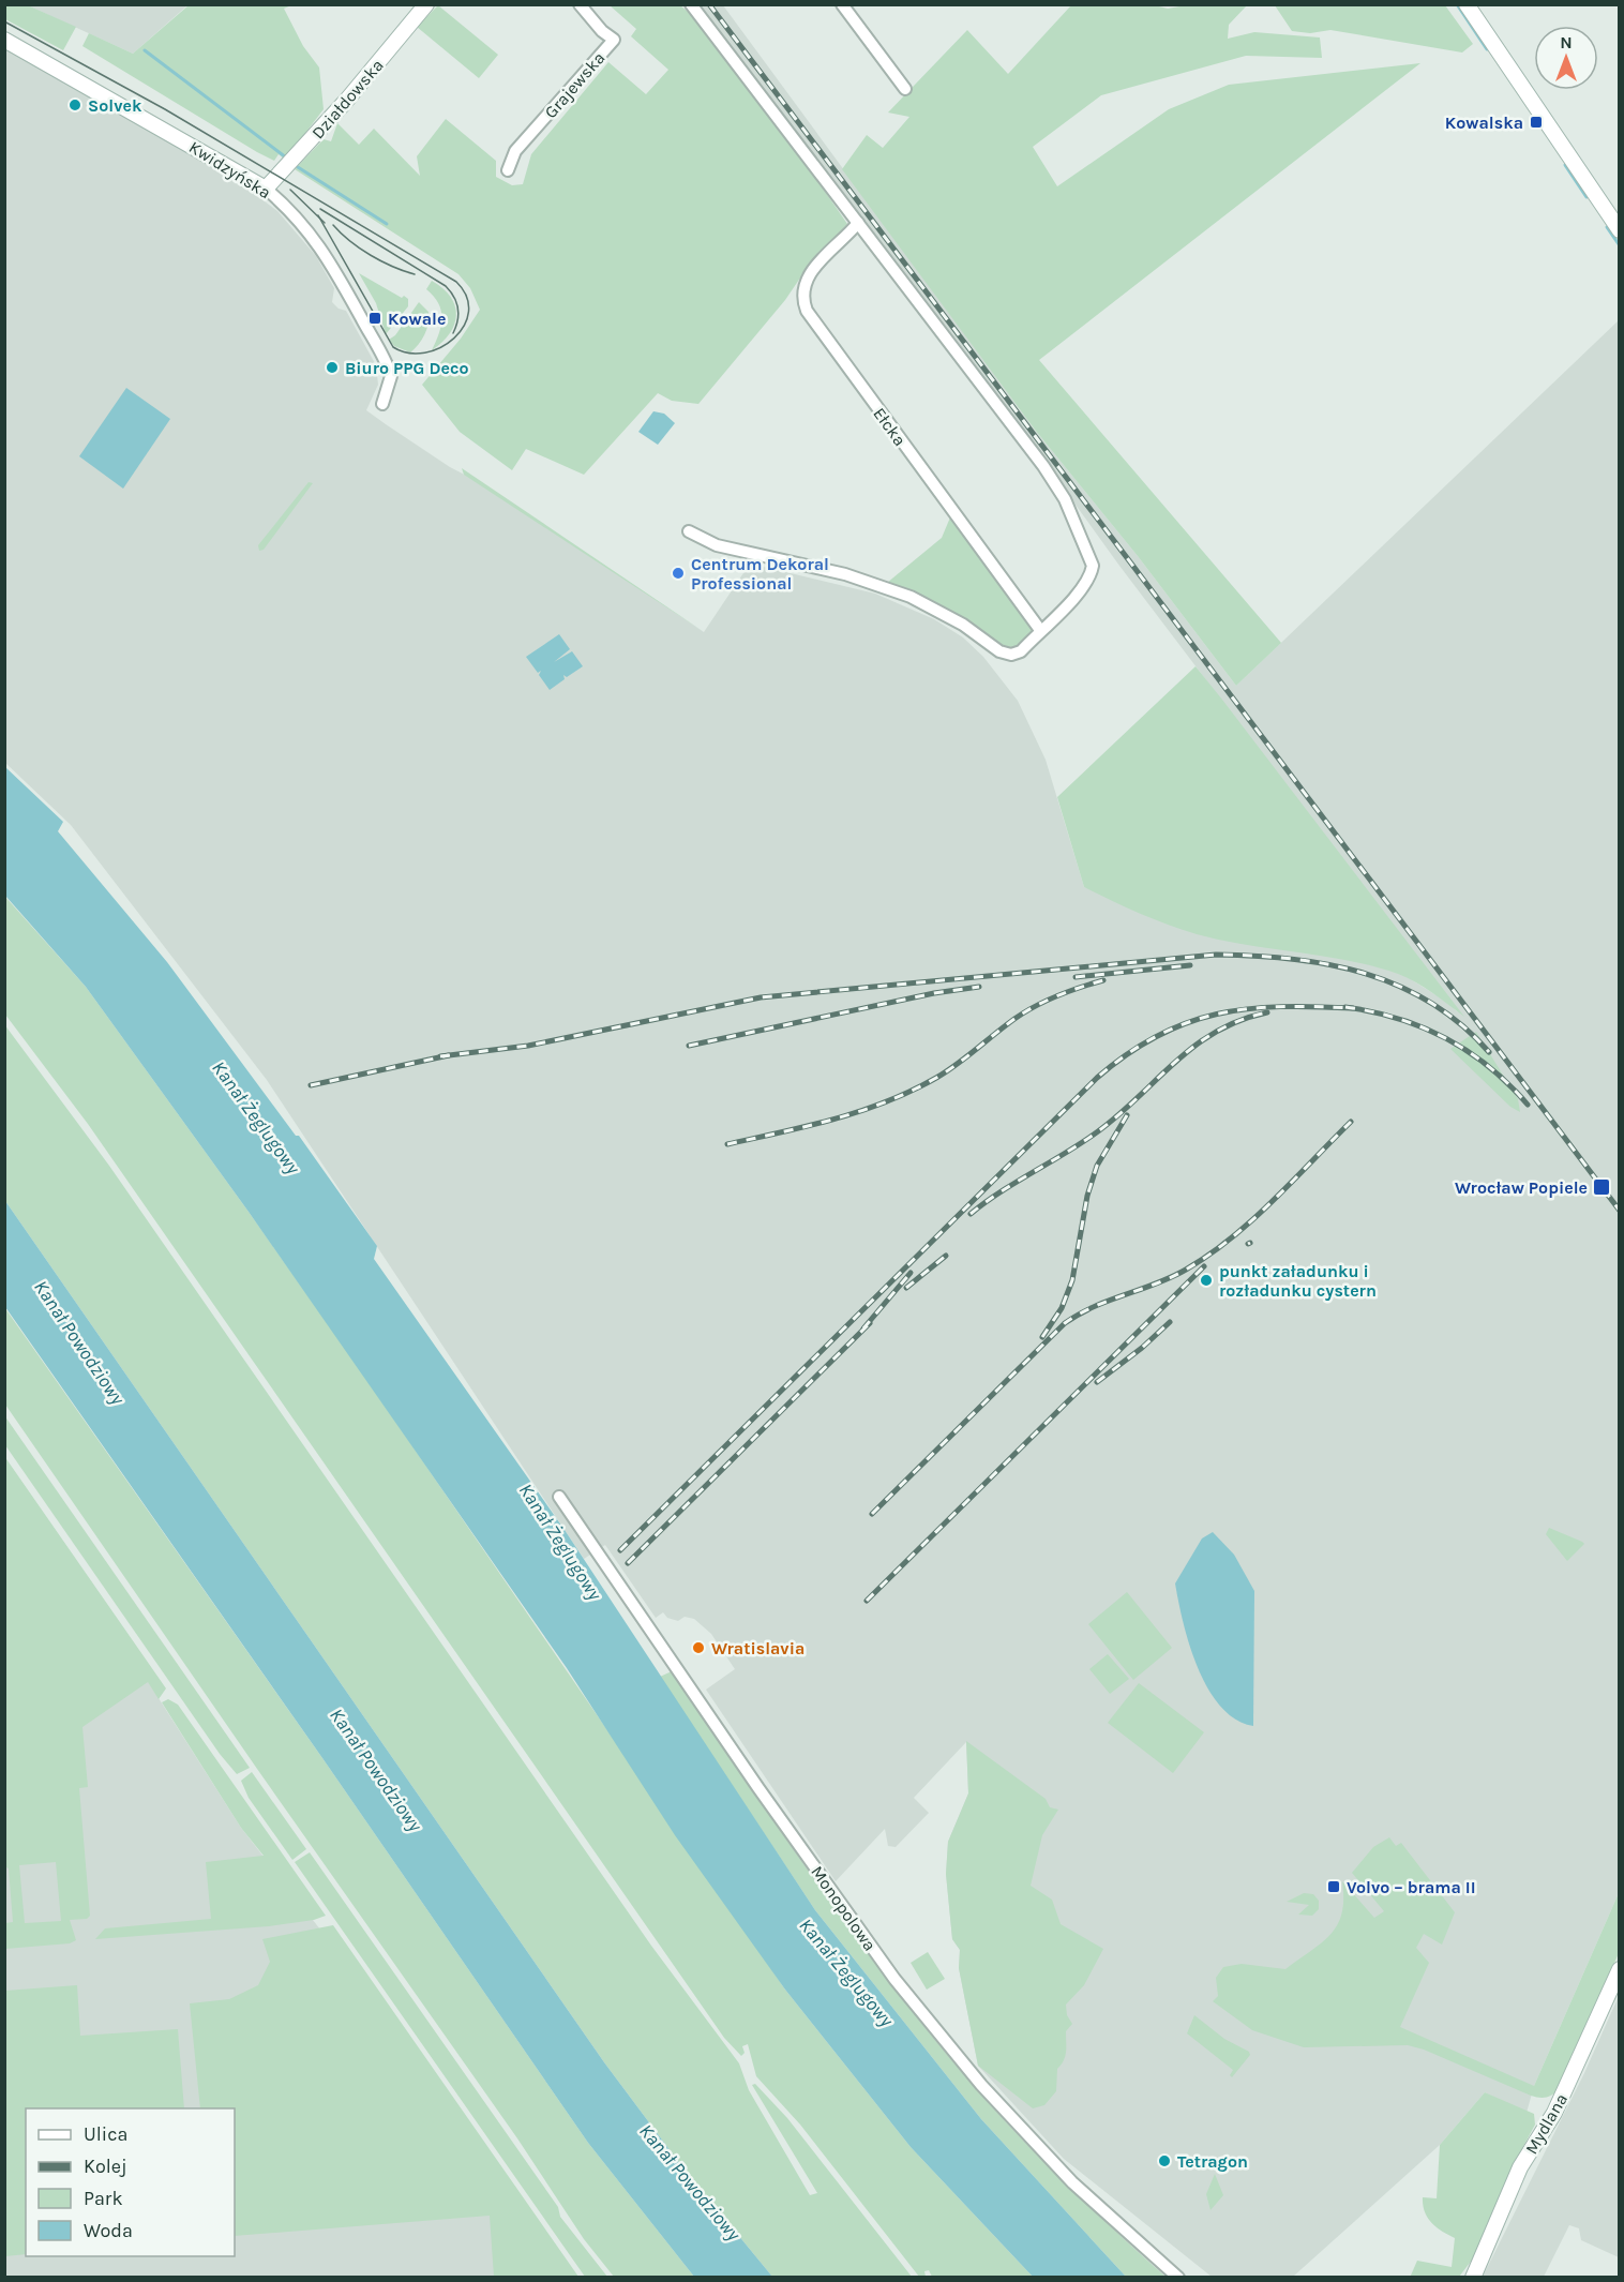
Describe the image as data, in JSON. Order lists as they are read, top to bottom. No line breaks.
{"streets":{"street":["Grajewska","Działdowska","Kwidzyńska","Ełcka","Monopolowa","Mydlana"]},"crossings":[["Działdowska","Kwidzyńska"]],"water":["Kanał Żeglugowy","Kanał Powodziowy"],"places":{"other":["Solvek","Biuro PPG Deco","Centrum Dekoral Professional","punkt załadunku i rozładunku cystern","Wratislavia","Tetragon"],"transit":["Kowalska","Kowale","Wrocław Popiele","Volvo – brama II"]},"legend":["Ulica","Kolej","Park","Woda"],"north":"top"}
